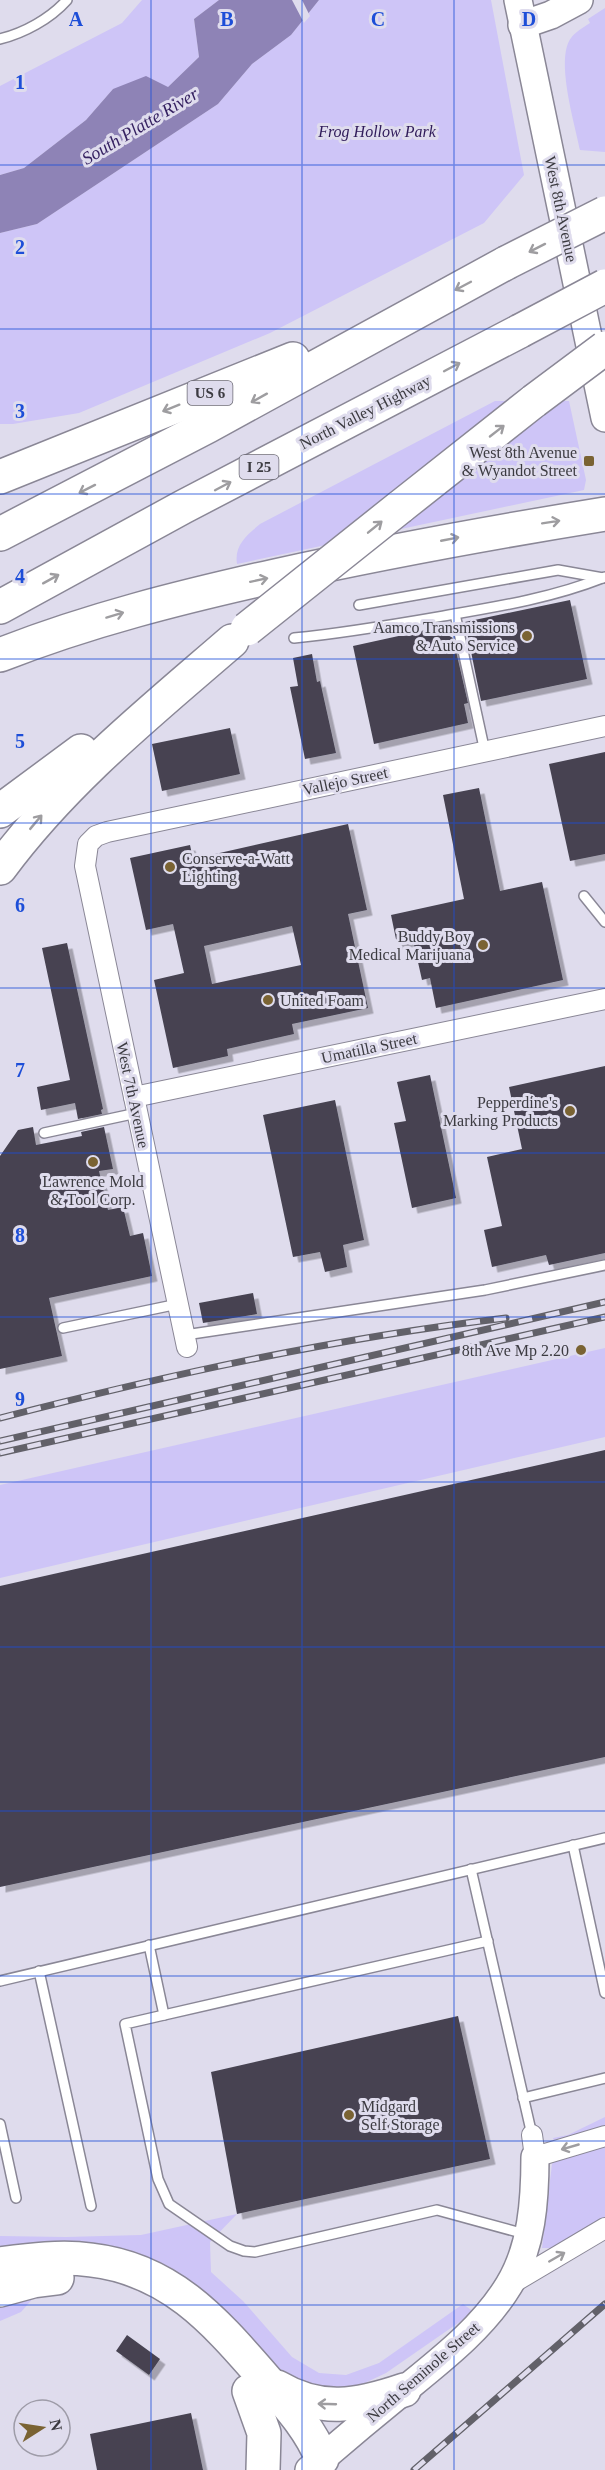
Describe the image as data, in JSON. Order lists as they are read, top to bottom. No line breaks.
{"streets":{"highway":["US 6","North Valley Highway","I 25"],"main road":["West 8th Avenue","North Seminole Street"],"street":["Vallejo Street","Umatilla Street","West 7th Avenue"]},"crossings":[["Vallejo Street","West 7th Avenue"],["Umatilla Street","West 7th Avenue"]],"water":["South Platte River"],"parks":["Frog Hollow Park"],"places":{"transit":["West 8th Avenue & Wyandot Street"],"other":["Aamco Transmissions & Auto Service","Conserve-a-Watt Lighting","Buddy Boy Medical Marijuana","United Foam","Pepperdine's Marking Products","Lawrence Mold & Tool Corp.","8th Ave Mp 2.20","Midgard Self Storage"]},"north":"right","grid":{"columns":["A","B","C","D"],"rows":["1","2","3","4","5","6","7","8","9"]}}
